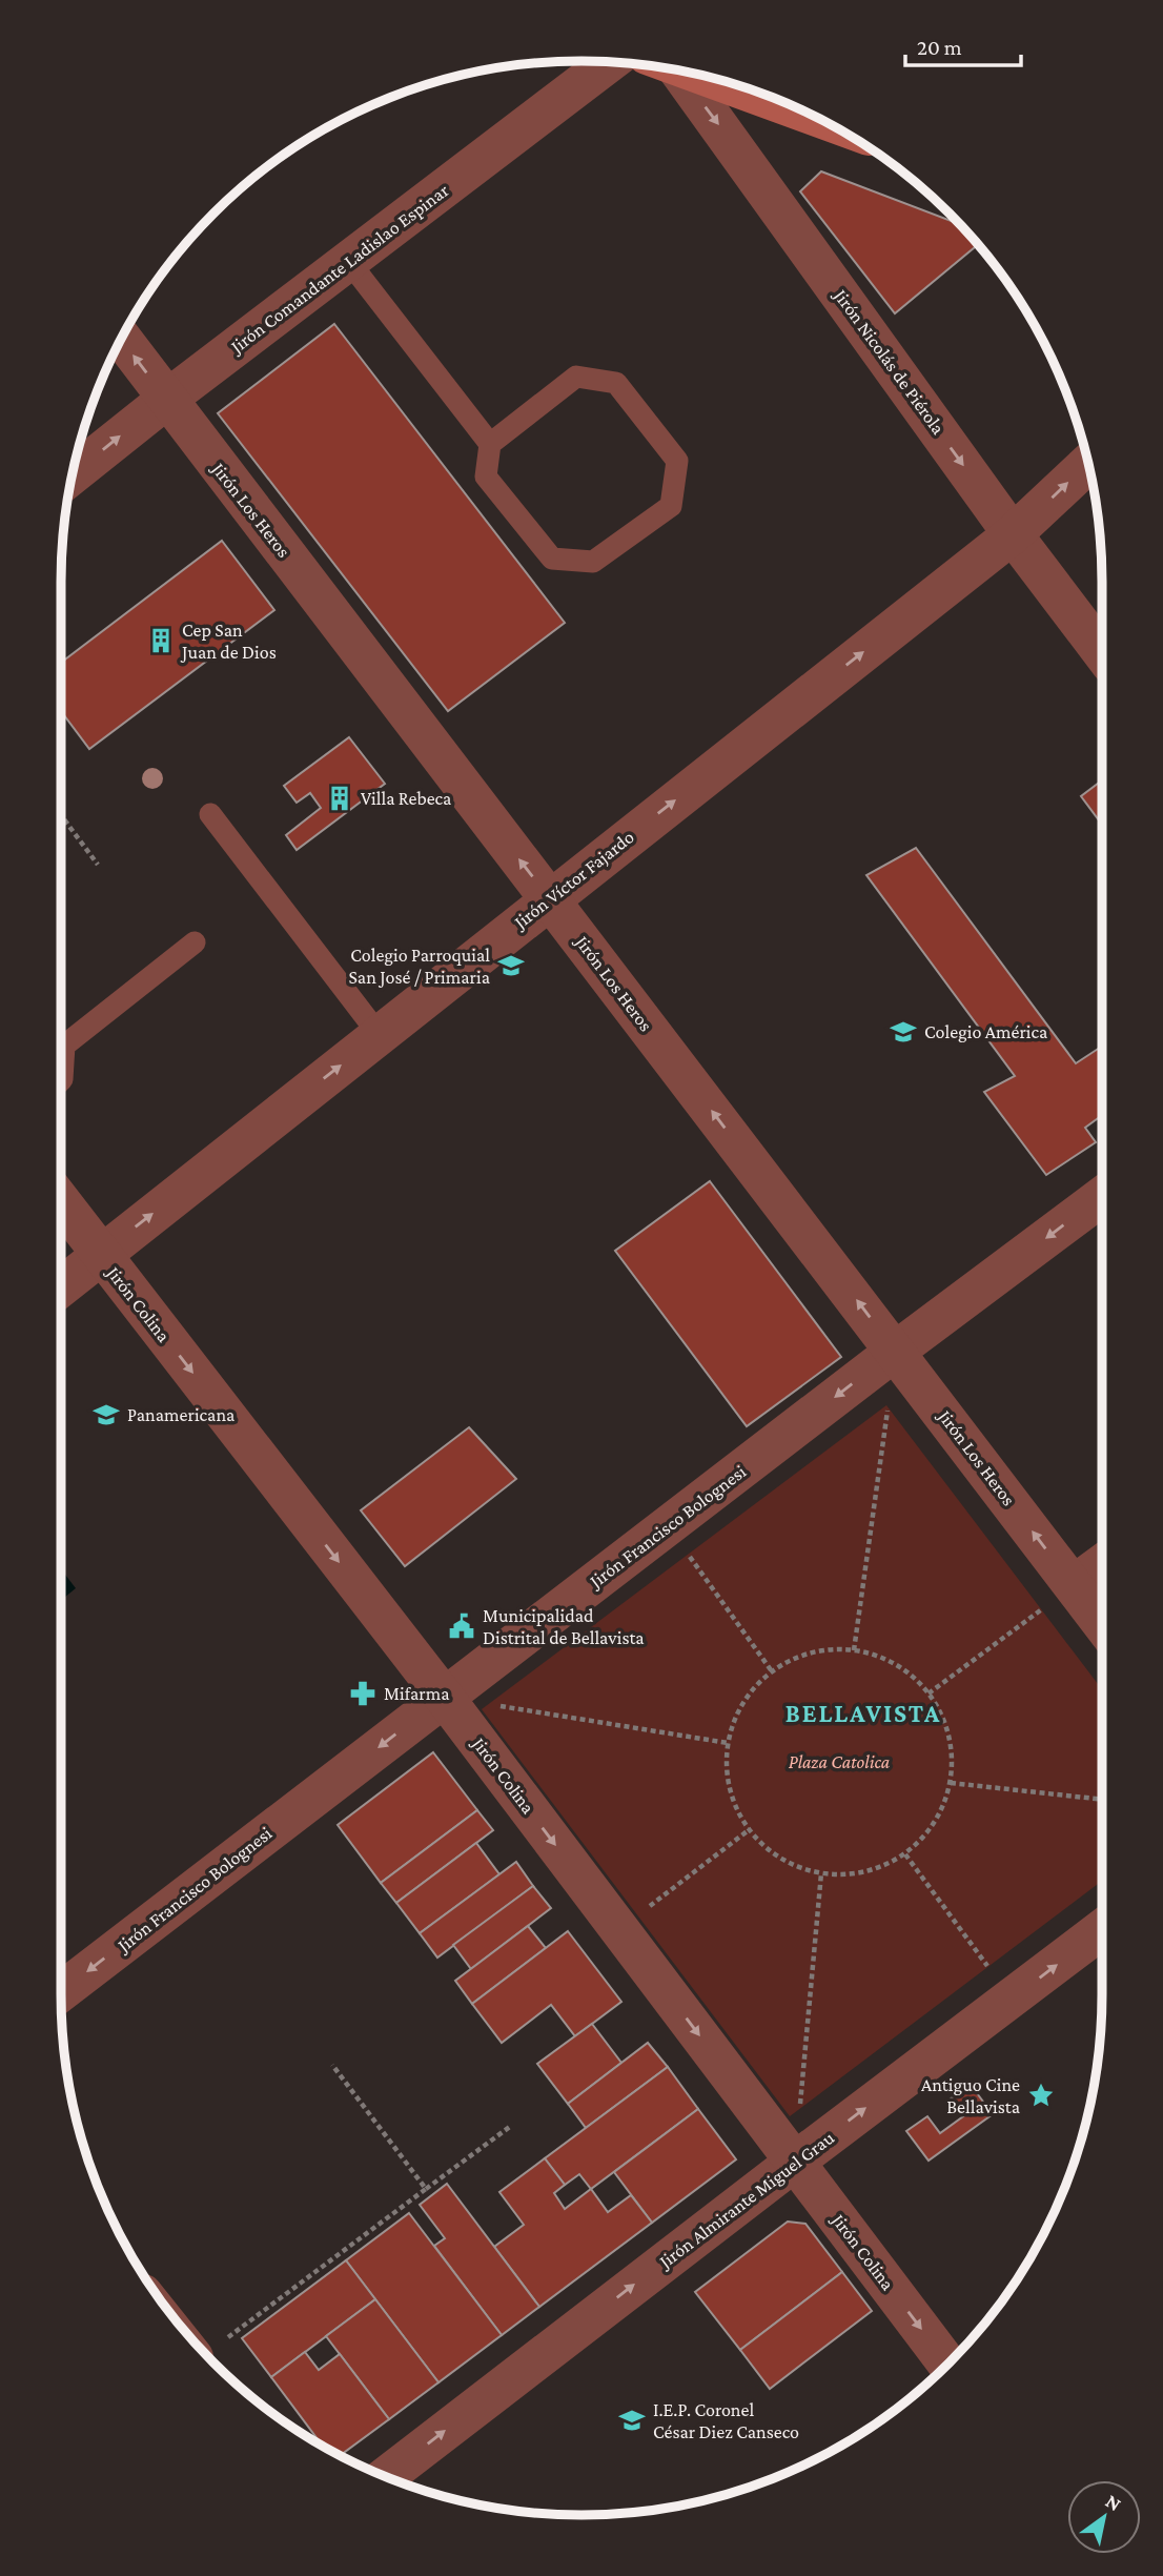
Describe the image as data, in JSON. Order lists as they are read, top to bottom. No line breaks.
{"streets":{"street":["Jirón Comandante Ladislao Espinar","Jirón Nicolás de Piérola","Jirón Los Heros","Jirón Víctor Fajardo","Jirón Colina","Jirón Francisco Bolognesi","Jirón Almirante Miguel Grau"]},"crossings":[["Jirón Comandante Ladislao Espinar","Jirón Los Heros"],["Jirón Nicolás de Piérola","Jirón Víctor Fajardo"],["Jirón Los Heros","Jirón Víctor Fajardo"],["Jirón Los Heros","Jirón Francisco Bolognesi"],["Jirón Víctor Fajardo","Jirón Colina"],["Jirón Colina","Jirón Francisco Bolognesi"],["Jirón Colina","Jirón Almirante Miguel Grau"]],"one_way":["Jirón Nicolás de Piérola","Jirón Los Heros","Jirón Víctor Fajardo","Jirón Colina","Jirón Francisco Bolognesi","Jirón Almirante Miguel Grau"],"districts":["BELLAVISTA"],"parks":["Plaza Catolica"],"places":{"building":["Cep San Juan de Dios","Villa Rebeca"],"school or university":["Colegio Parroquial San José / Primaria","Colegio América","Panamericana","I.E.P. Coronel César Diez Canseco"],"public building":["Municipalidad Distrital de Bellavista"],"pharmacy":["Mifarma"],"place":["Antiguo Cine Bellavista"]},"scale_bar":"20 m","north":"top right"}
